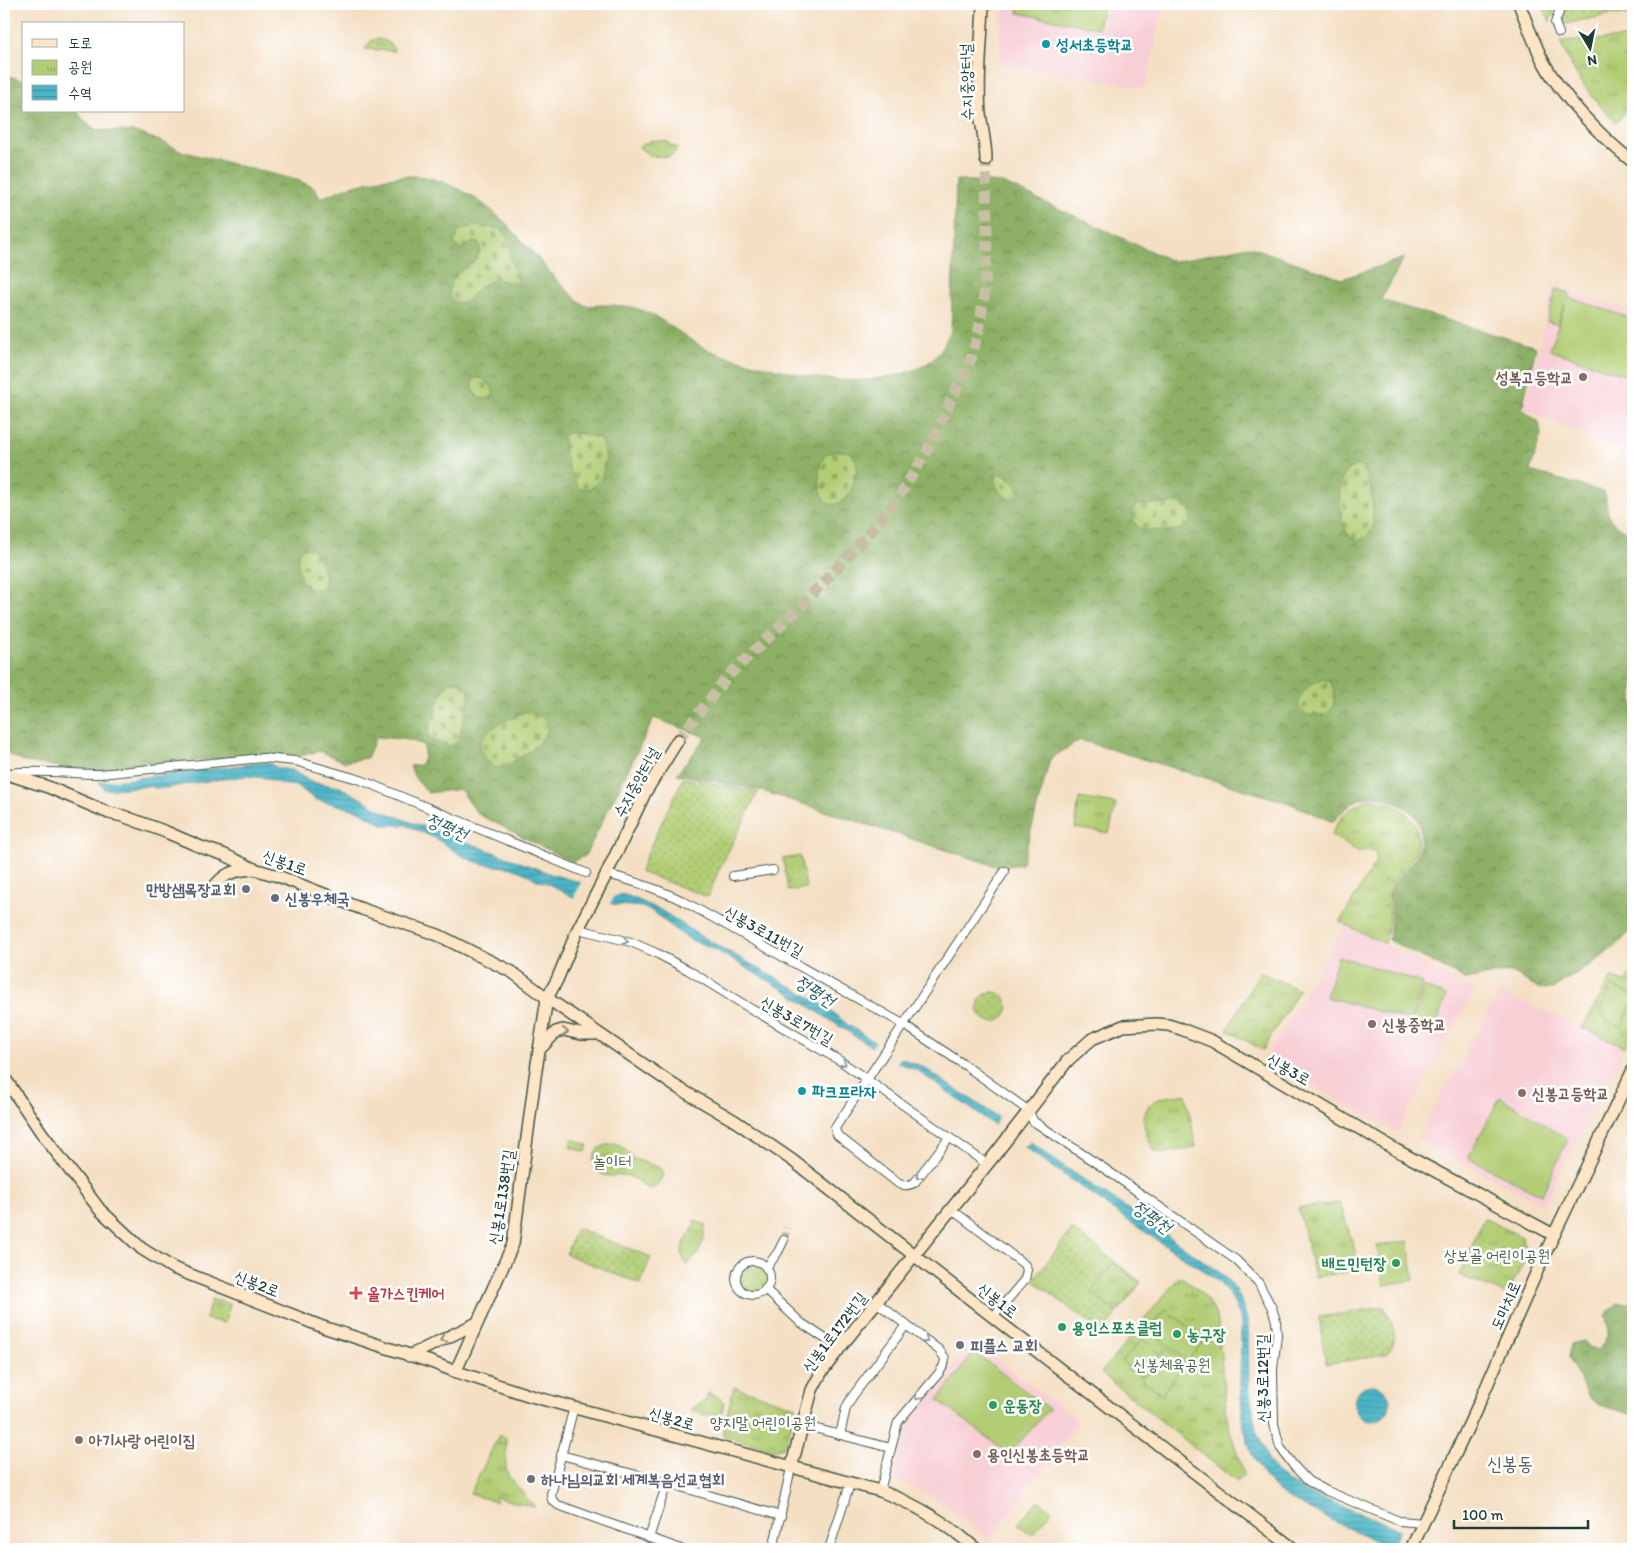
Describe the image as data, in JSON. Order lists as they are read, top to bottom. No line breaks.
{"streets":{"street":["수지중앙터널","신봉1로","신봉3로11번길","신봉3로7번길","신봉3로","신봉1로138번길","신봉2로","도마치로","신봉1로172번길","신봉3로12번길"]},"crossings":[["수지중앙터널","신봉3로11번길"],["신봉1로","신봉1로138번길"],["신봉1로","신봉1로172번길"],["신봉3로11번길","신봉3로"],["신봉3로11번길","신봉3로12번길"],["신봉3로7번길","신봉3로"],["신봉3로","도마치로"],["신봉3로","신봉3로12번길"],["신봉1로138번길","신봉2로"],["신봉2로","신봉1로172번길"],["도마치로","신봉3로12번길"]],"one_way":["신봉3로7번길"],"districts":["신봉동"],"water":["정평천"],"parks":["놀이터","상보골 어린이공원","신봉체육공원","양지말 어린이공원"],"places":{"other":["성서초등학교","성복고등학교","만방샘목장교회","신봉우체국","신봉중학교","파크프라자","신봉고등학교","배드민턴장","용인스포츠클럽","농구장","피플스 교회","운동장","아기사랑 어린이집","용인신봉초등학교","하나님의교회 세계복음선교협회"],"health":["올가스킨케어"]},"legend":["도로","공원","수역"],"scale_bar":"100 m","north":"bottom"}
